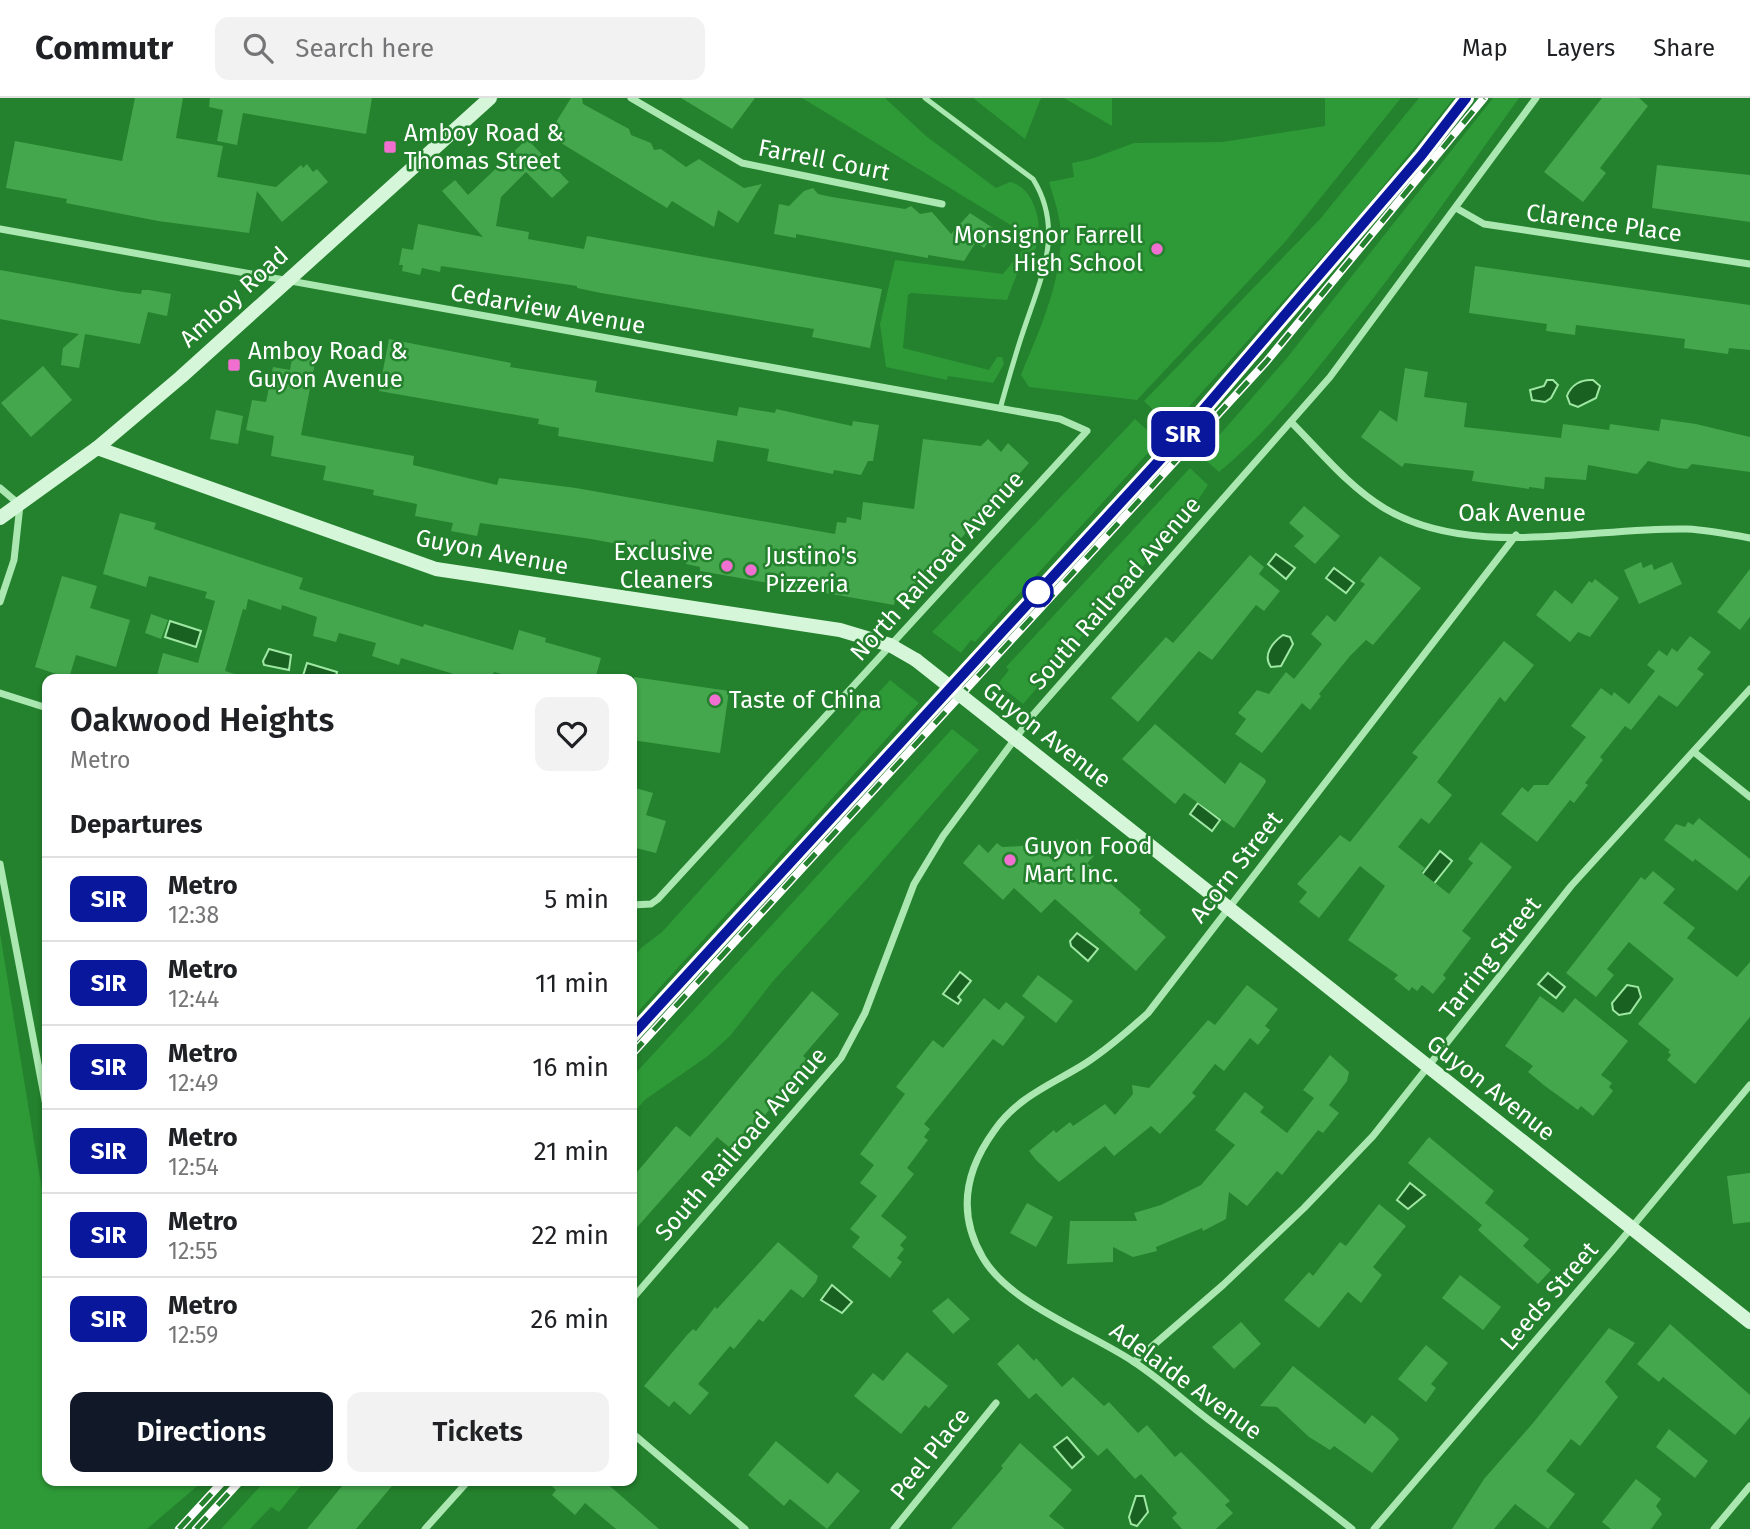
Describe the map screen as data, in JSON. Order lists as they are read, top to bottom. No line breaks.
{"streets":{"street":["Farrell Court","Clarence Place","Amboy Road","Cedarview Avenue","Oak Avenue","Guyon Avenue","North Railroad Avenue","South Railroad Avenue","Acorn Street","Tarring Street","Leeds Street","Adelaide Avenue","Peel Place"]},"crossings":[["Clarence Place","South Railroad Avenue"],["Amboy Road","Cedarview Avenue"],["Amboy Road","Guyon Avenue"],["Cedarview Avenue","North Railroad Avenue"],["Oak Avenue","South Railroad Avenue"],["Oak Avenue","Acorn Street"],["Guyon Avenue","North Railroad Avenue"],["Guyon Avenue","South Railroad Avenue"],["Guyon Avenue","Acorn Street"],["Guyon Avenue","Tarring Street"],["Guyon Avenue","Leeds Street"],["Acorn Street","Adelaide Avenue"],["Tarring Street","Adelaide Avenue"]],"places":{"transit":["Amboy Road & Thomas Street","Amboy Road & Guyon Avenue"],"other":["Monsignor Farrell High School","Exclusive Cleaners","Justino's Pizzeria","Taste of China","Guyon Food Mart Inc."]},"lines":["metro line SIR"],"page":{"header":"Commutr","search":"Search here","nav":["Map","Layers","Share"],"on_map":"SIR","heading":[["Oakwood Heights","Metro"],"Departures"],"list":[{"mark":"SIR","name":"Metro","note":"12:38","value":"5 min"},{"mark":"SIR","name":"Metro","note":"12:44","value":"11 min"},{"mark":"SIR","name":"Metro","note":"12:49","value":"16 min"},{"mark":"SIR","name":"Metro","note":"12:54","value":"21 min"},{"mark":"SIR","name":"Metro","note":"12:55","value":"22 min"},{"mark":"SIR","name":"Metro","note":"12:59","value":"26 min"}],"buttons":["Directions","Tickets"]}}
